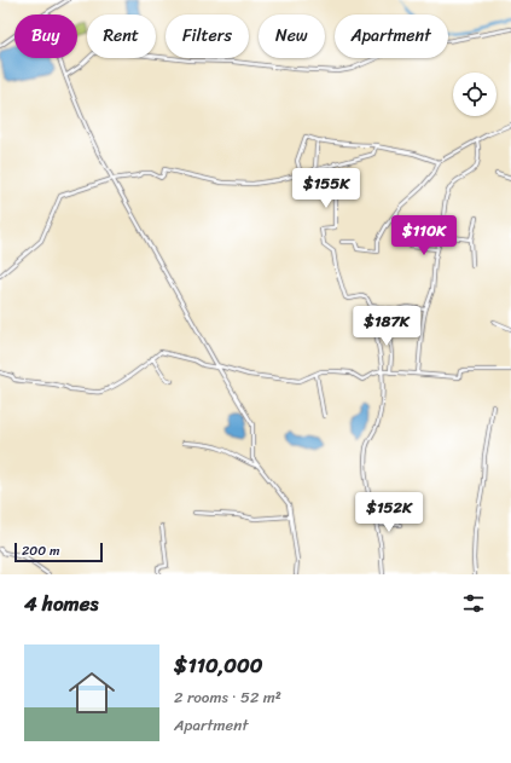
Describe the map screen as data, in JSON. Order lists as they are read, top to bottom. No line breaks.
{"scale_bar":"200 m","page":{"chip":["Buy","Rent","Filters","New","Apartment"],"price":["$155K","$110K","$187K","$152K"],"scale":"200 m","heading":"4 homes","list":[{"name":"$110,000","note":"2 rooms · 52 m² · Apartment"}]}}
